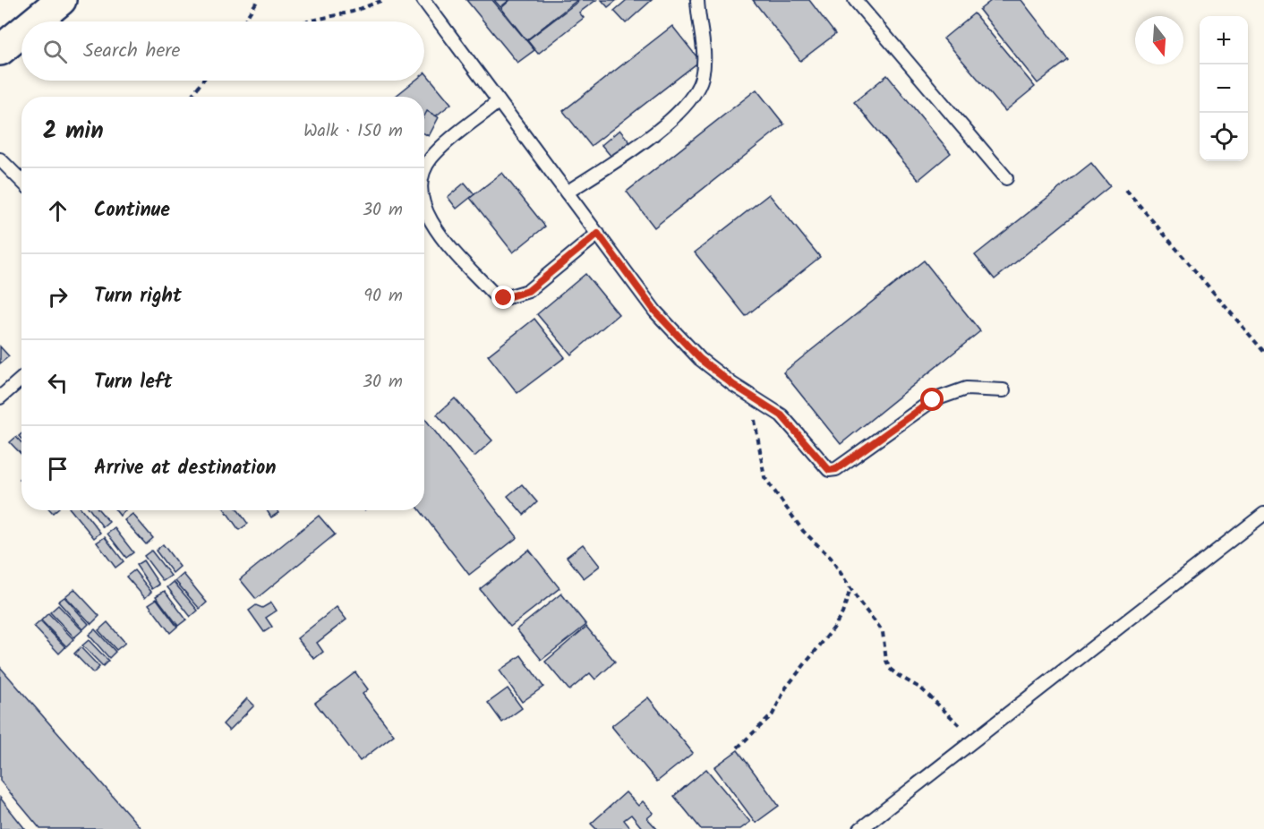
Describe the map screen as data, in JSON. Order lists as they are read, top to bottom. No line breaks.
{"north":"bottom","page":{"map_buttons":["+","−"],"search":"Search here","heading":["2 min","Walk · 150 m"],"list":[["Continue","30 m"],["Turn right","90 m"],["Turn left","30 m"],"Arrive at destination"]}}
